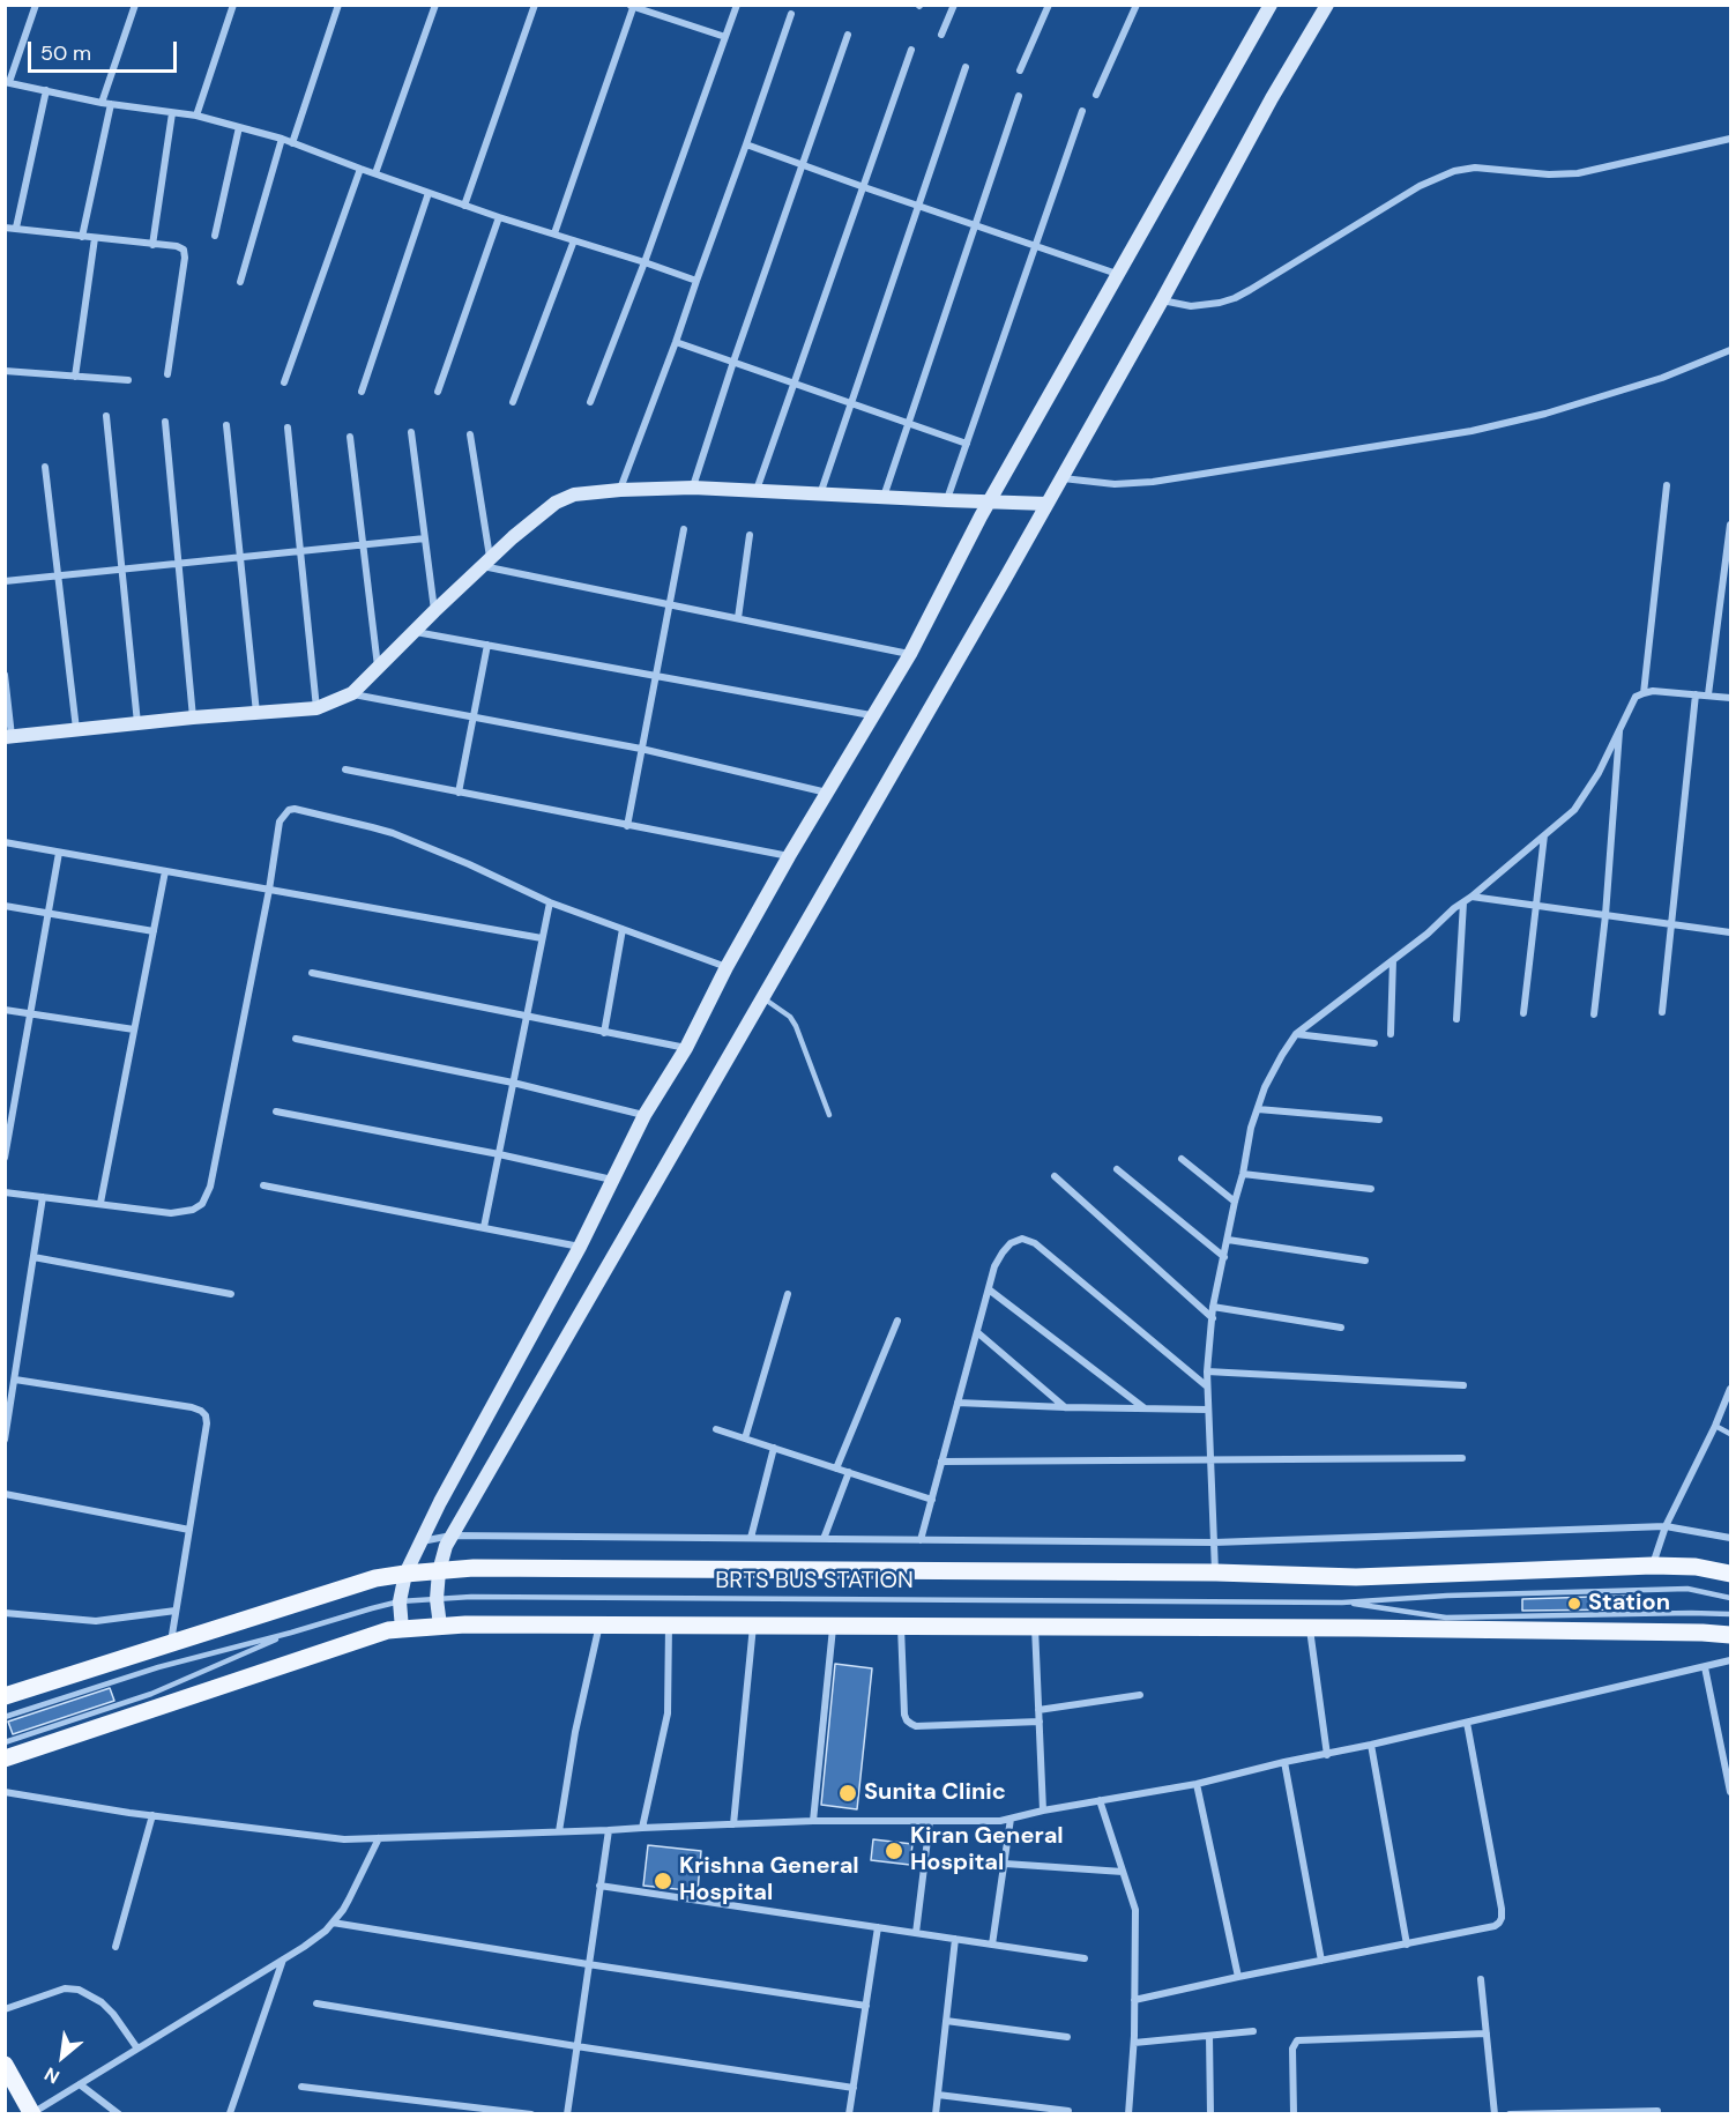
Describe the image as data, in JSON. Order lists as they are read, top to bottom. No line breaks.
{"streets":{"lane":["BRTS BUS STATION"]},"places":["Station","Sunita Clinic","Kiran General Hospital","Krishna General Hospital"],"scale_bar":"50 m","north":"bottom left"}
